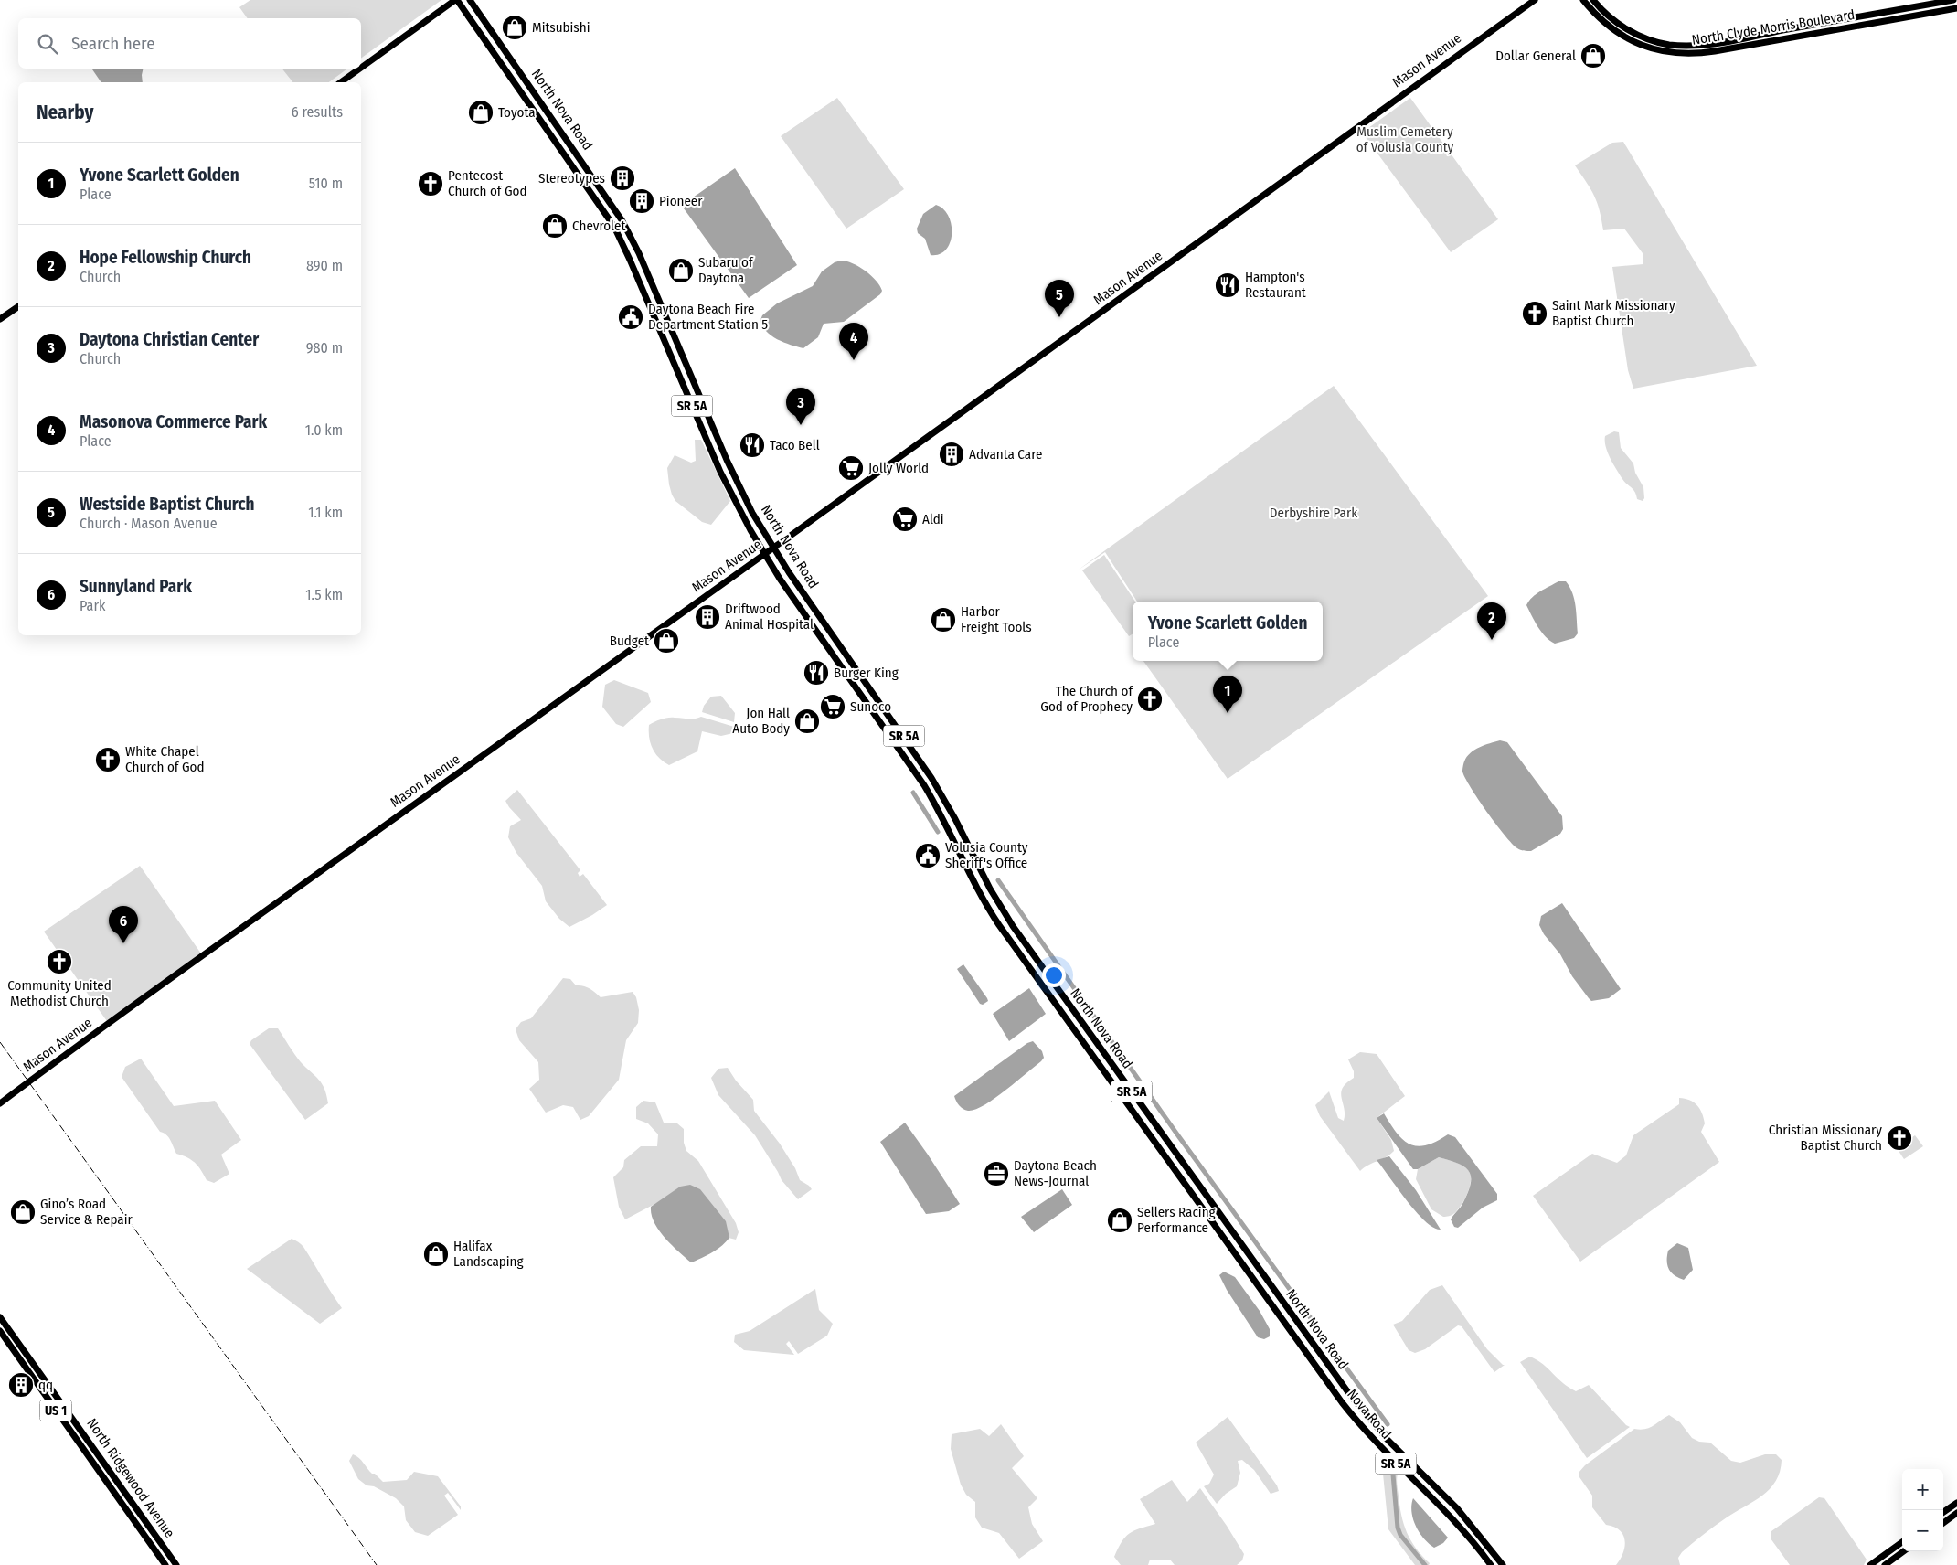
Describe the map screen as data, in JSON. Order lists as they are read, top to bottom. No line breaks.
{"streets":{"main road":["North Clyde Morris Boulevard","Mason Avenue","North Nova Road","SR 5A","US 1","Nova Road","North Ridgewood Avenue"]},"crossings":[["Mason Avenue","North Nova Road"],["North Nova Road","Nova Road"]],"parks":["Muslim Cemetery of Volusia County","Derbyshire Park"],"places":{"shop":["Mitsubishi","Dollar General","Toyota","Chevrolet","Subaru of Daytona","Harbor Freight Tools","Budget","Jon Hall Auto Body","Gino’s Road Service & Repair","Sellers Racing Performance","Halifax Landscaping"],"building":["Stereotypes","Pioneer","Advanta Care","Driftwood Animal Hospital","qq"],"church":["Pentecost Church of God","Saint Mark Missionary Baptist Church","The Church of God of Prophecy","White Chapel Church of God","Community United Methodist Church","Christian Missionary Baptist Church"],"restaurant":["Hampton's Restaurant","Taco Bell","Burger King"],"public building":["Daytona Beach Fire Department Station 5","Volusia County Sheriff's Office"],"supermarket":["Jolly World","Aldi","Sunoco"],"office":["Daytona Beach News-Journal"]},"page":{"search":"Search here","heading":["Nearby","6 results"],"list":[{"mark":"1","name":"Yvone Scarlett Golden","note":"Place","value":"510 m"},{"mark":"2","name":"Hope Fellowship Church","note":"Church","value":"890 m"},{"mark":"3","name":"Daytona Christian Center","note":"Church","value":"980 m"},{"mark":"4","name":"Masonova Commerce Park","note":"Place","value":"1.0 km"},{"mark":"5","name":"Westside Baptist Church","note":"Church · Mason Avenue","value":"1.1 km"},{"mark":"6","name":"Sunnyland Park","note":"Park","value":"1.5 km"}],"pins":["5","4","3","2","1","6"],"popup":["Yvone Scarlett Golden","Place"],"map_buttons":["+","−"]}}
